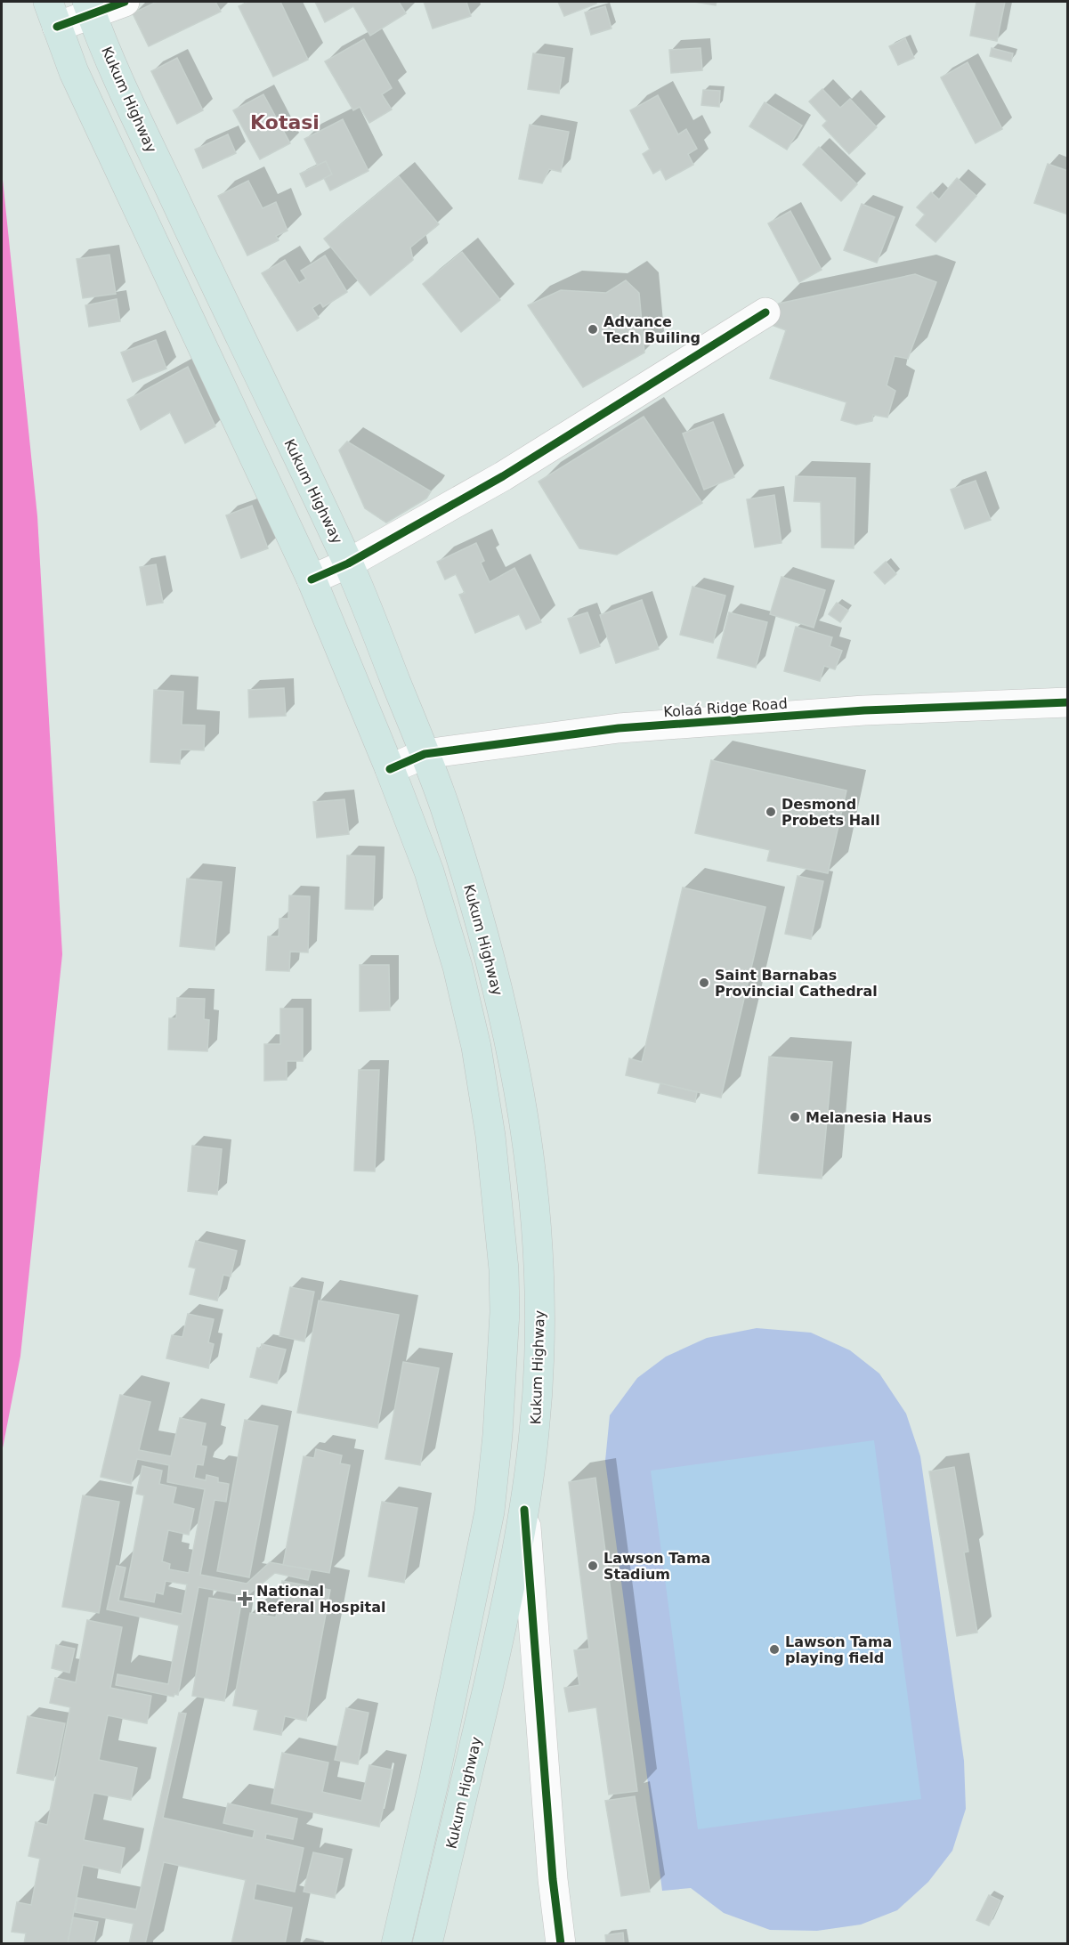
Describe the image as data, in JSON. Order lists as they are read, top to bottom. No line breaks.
{"streets":{"main road":["Kukum Highway"],"street":["Kolaá Ridge Road"]},"crossings":[["Kukum Highway","Kolaá Ridge Road"]],"districts":["Kotasi"],"places":{"other":["Advance Tech Builing","Desmond Probets Hall","Saint Barnabas Provincial Cathedral","Melanesia Haus","Lawson Tama Stadium","Lawson Tama playing field"],"health":["National Referal Hospital"]}}
